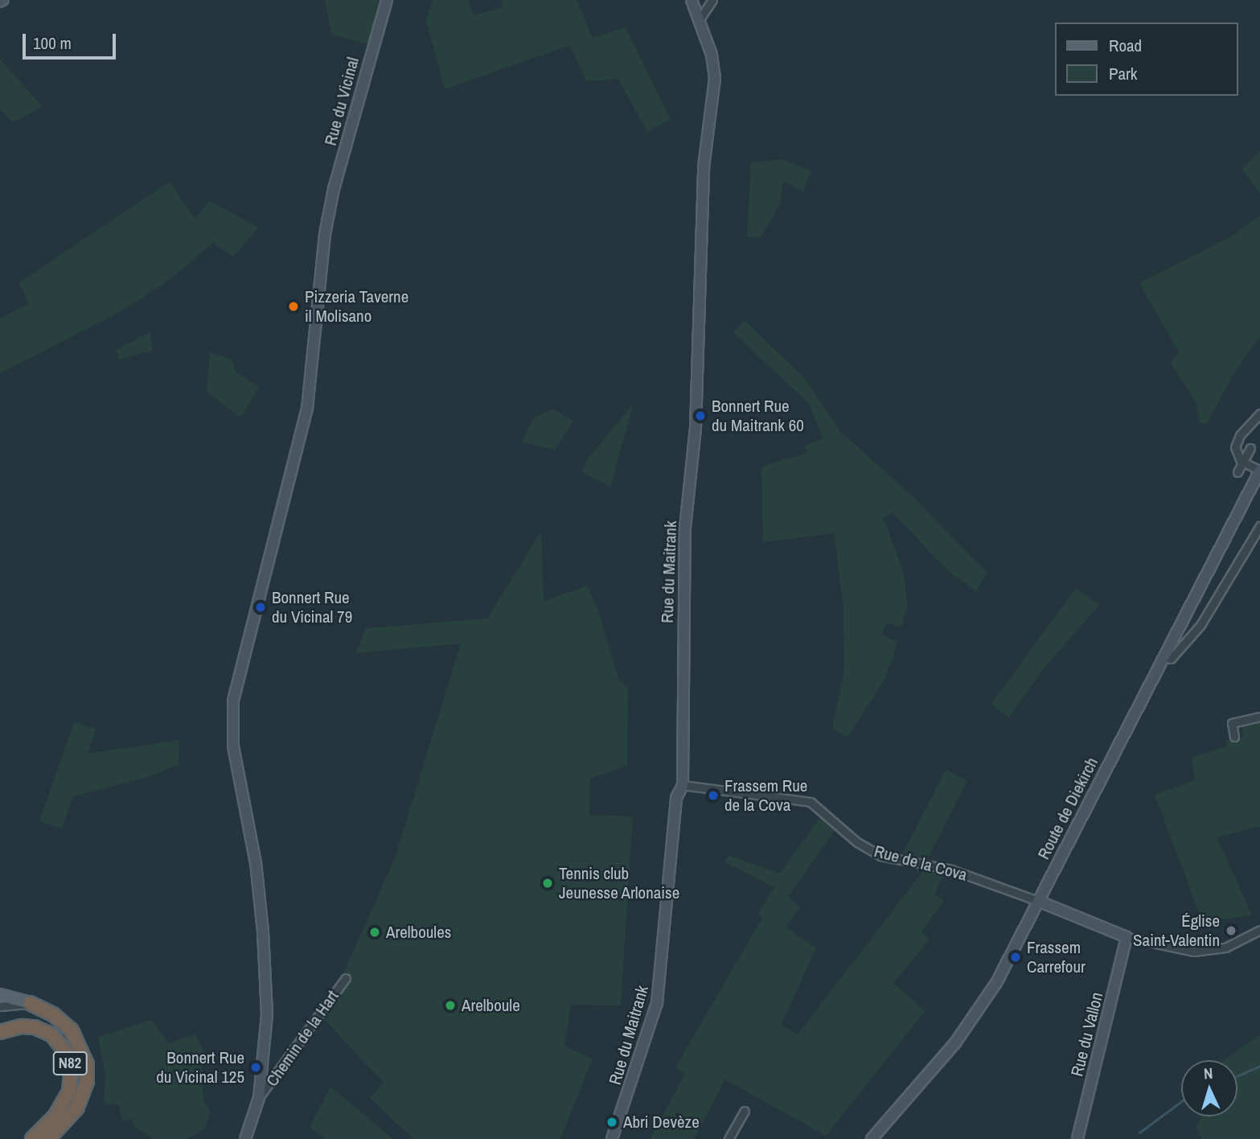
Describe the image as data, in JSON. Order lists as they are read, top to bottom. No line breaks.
{"streets":{"highway":["N82"],"street":["Rue du Vicinal","Rue du Maitrank","Route de Diekirch","Rue de la Cova","Rue du Vallon","Chemin de la Hart"]},"crossings":[["Rue du Vicinal","Chemin de la Hart"],["Rue du Maitrank","Rue de la Cova"],["Route de Diekirch","Rue de la Cova"]],"places":["Pizzeria Taverne il Molisano","Bonnert Rue du Maitrank 60","Bonnert Rue du Vicinal 79","Frassem Rue de la Cova","Tennis club Jeunesse Arlonaise","Église Saint-Valentin","Arelboules","Frassem Carrefour","Arelboule","Bonnert Rue du Vicinal 125","Abri Devèze"],"legend":["Road","Park"],"scale_bar":"100 m","north":"top"}
